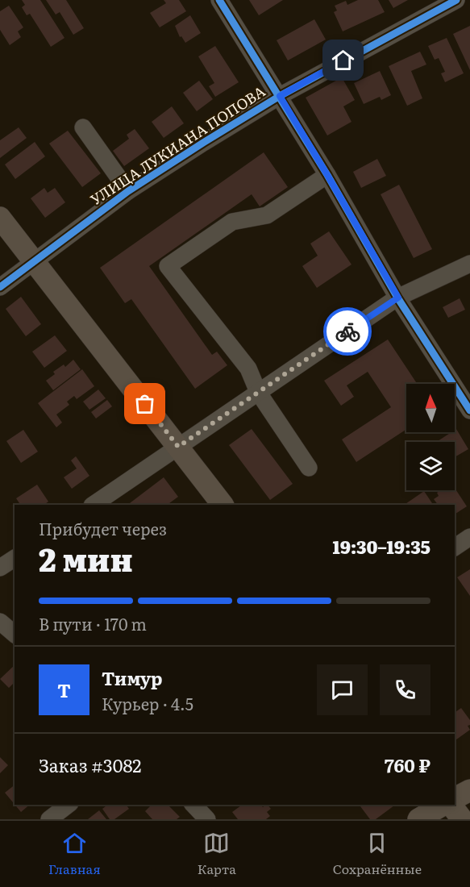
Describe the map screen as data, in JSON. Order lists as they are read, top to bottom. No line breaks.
{"streets":{"street":["УЛИЦА ЛУКИАНА ПОПОВА"]},"north":"top","page":{"heading":["2 мин","Прибудет через","19:30–19:35"],"panel":["Тимур","Курьер · 4.5","Заказ #3082","760 ₽"],"bar":"В пути · 170 m","round":"Т","tabs":["Главная","Карта","Сохранённые"]}}
